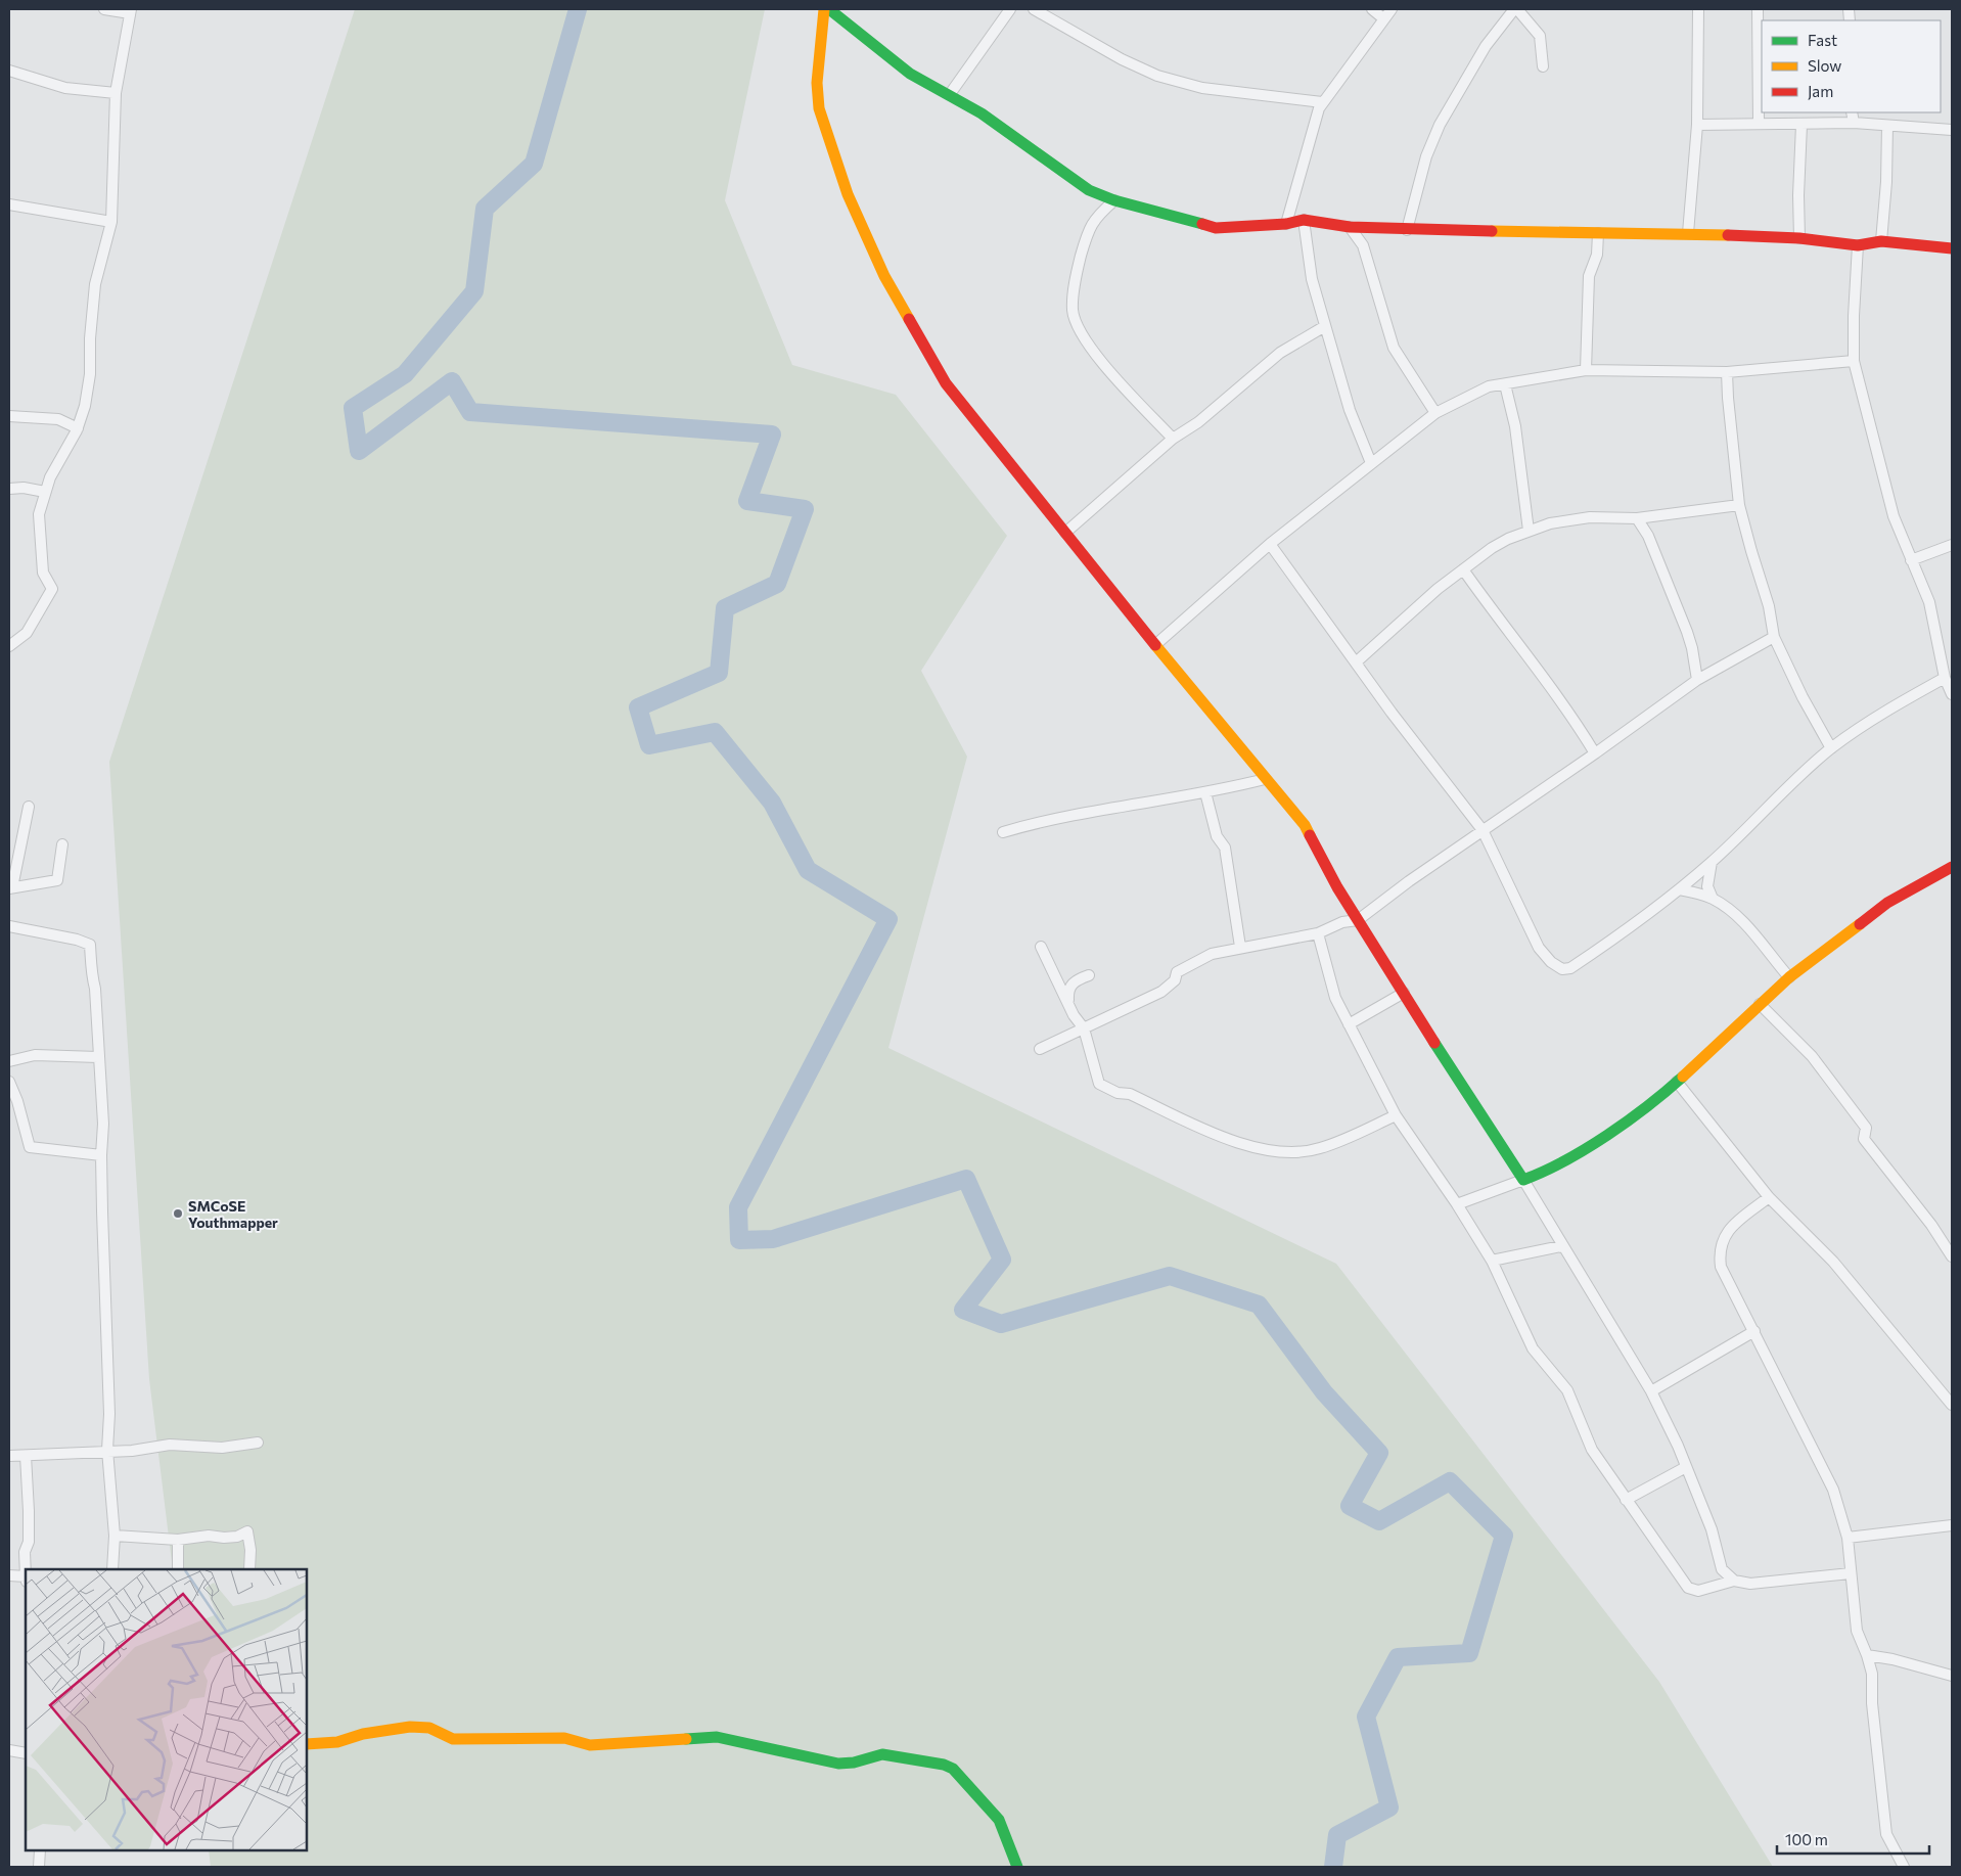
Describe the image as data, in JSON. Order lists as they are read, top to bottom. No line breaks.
{"places":["SMCoSE Youthmapper"],"legend":["Fast","Slow","Jam"],"scale_bar":"100 m"}
